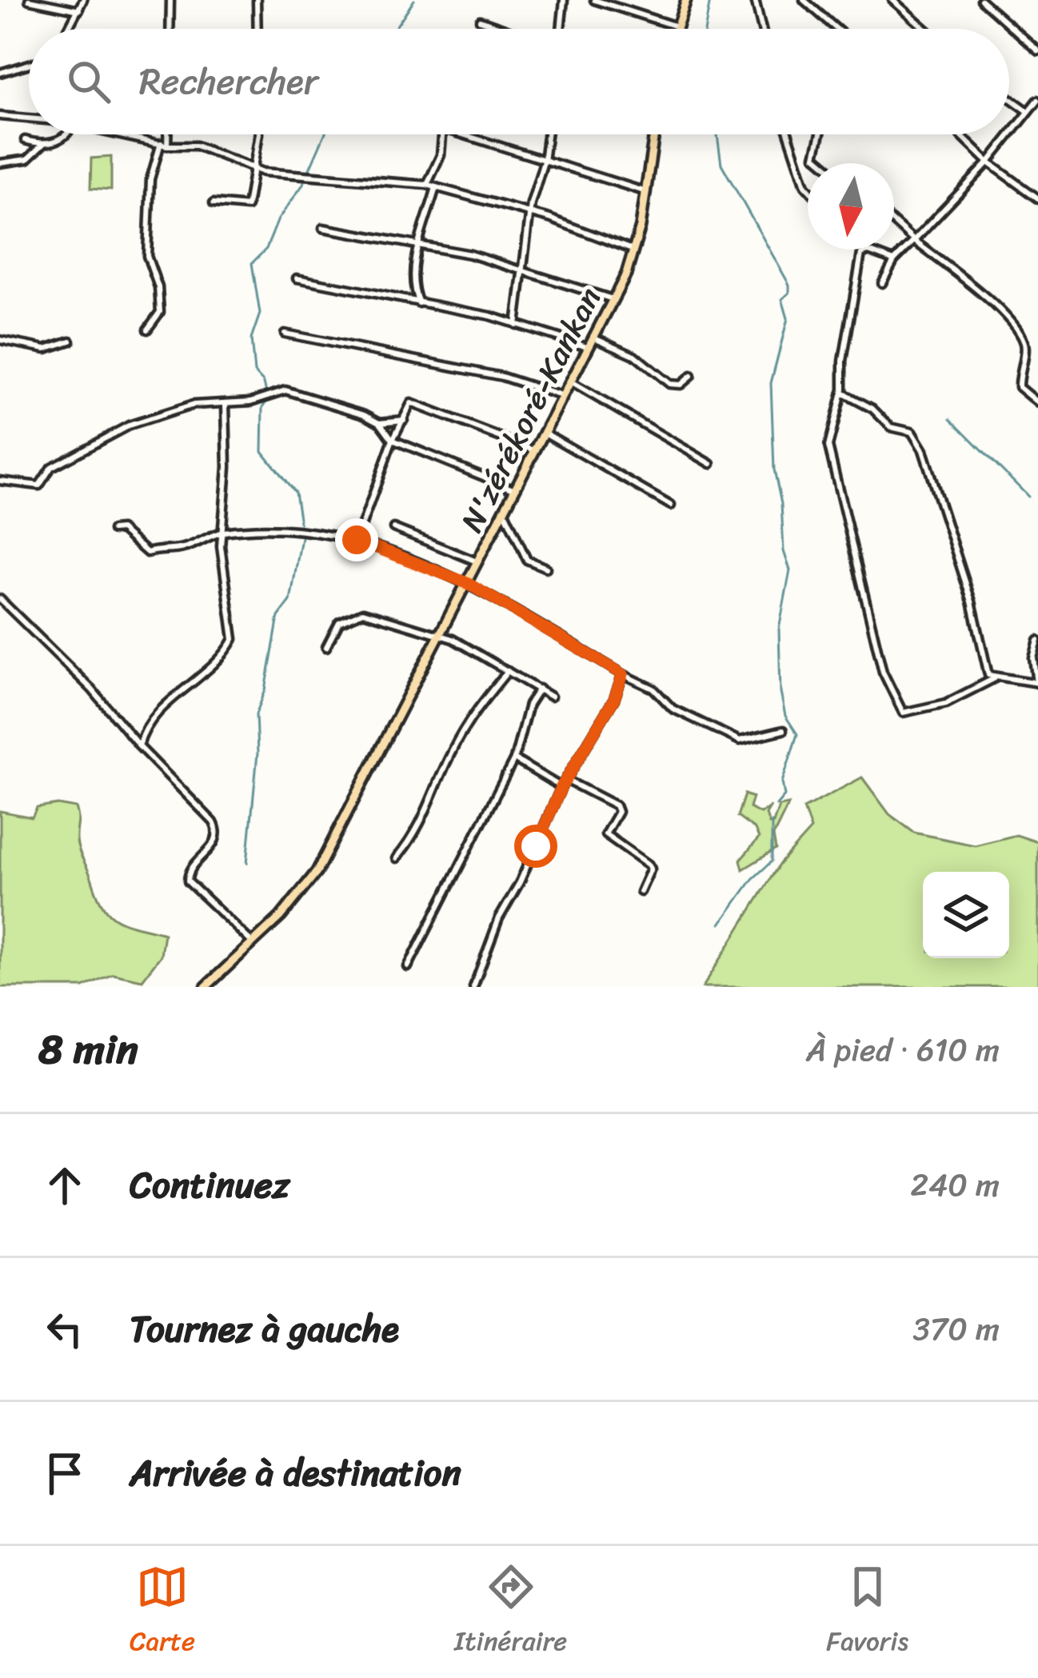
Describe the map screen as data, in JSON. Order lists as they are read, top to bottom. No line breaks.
{"streets":{"highway":["N'zérékoré-Kankan"]},"north":"bottom","page":{"search":"Rechercher","heading":["8 min","À pied · 610 m"],"list":[["Continuez","240 m"],["Tournez à gauche","370 m"],"Arrivée à destination"],"nav":["Carte","Itinéraire","Favoris"]}}
